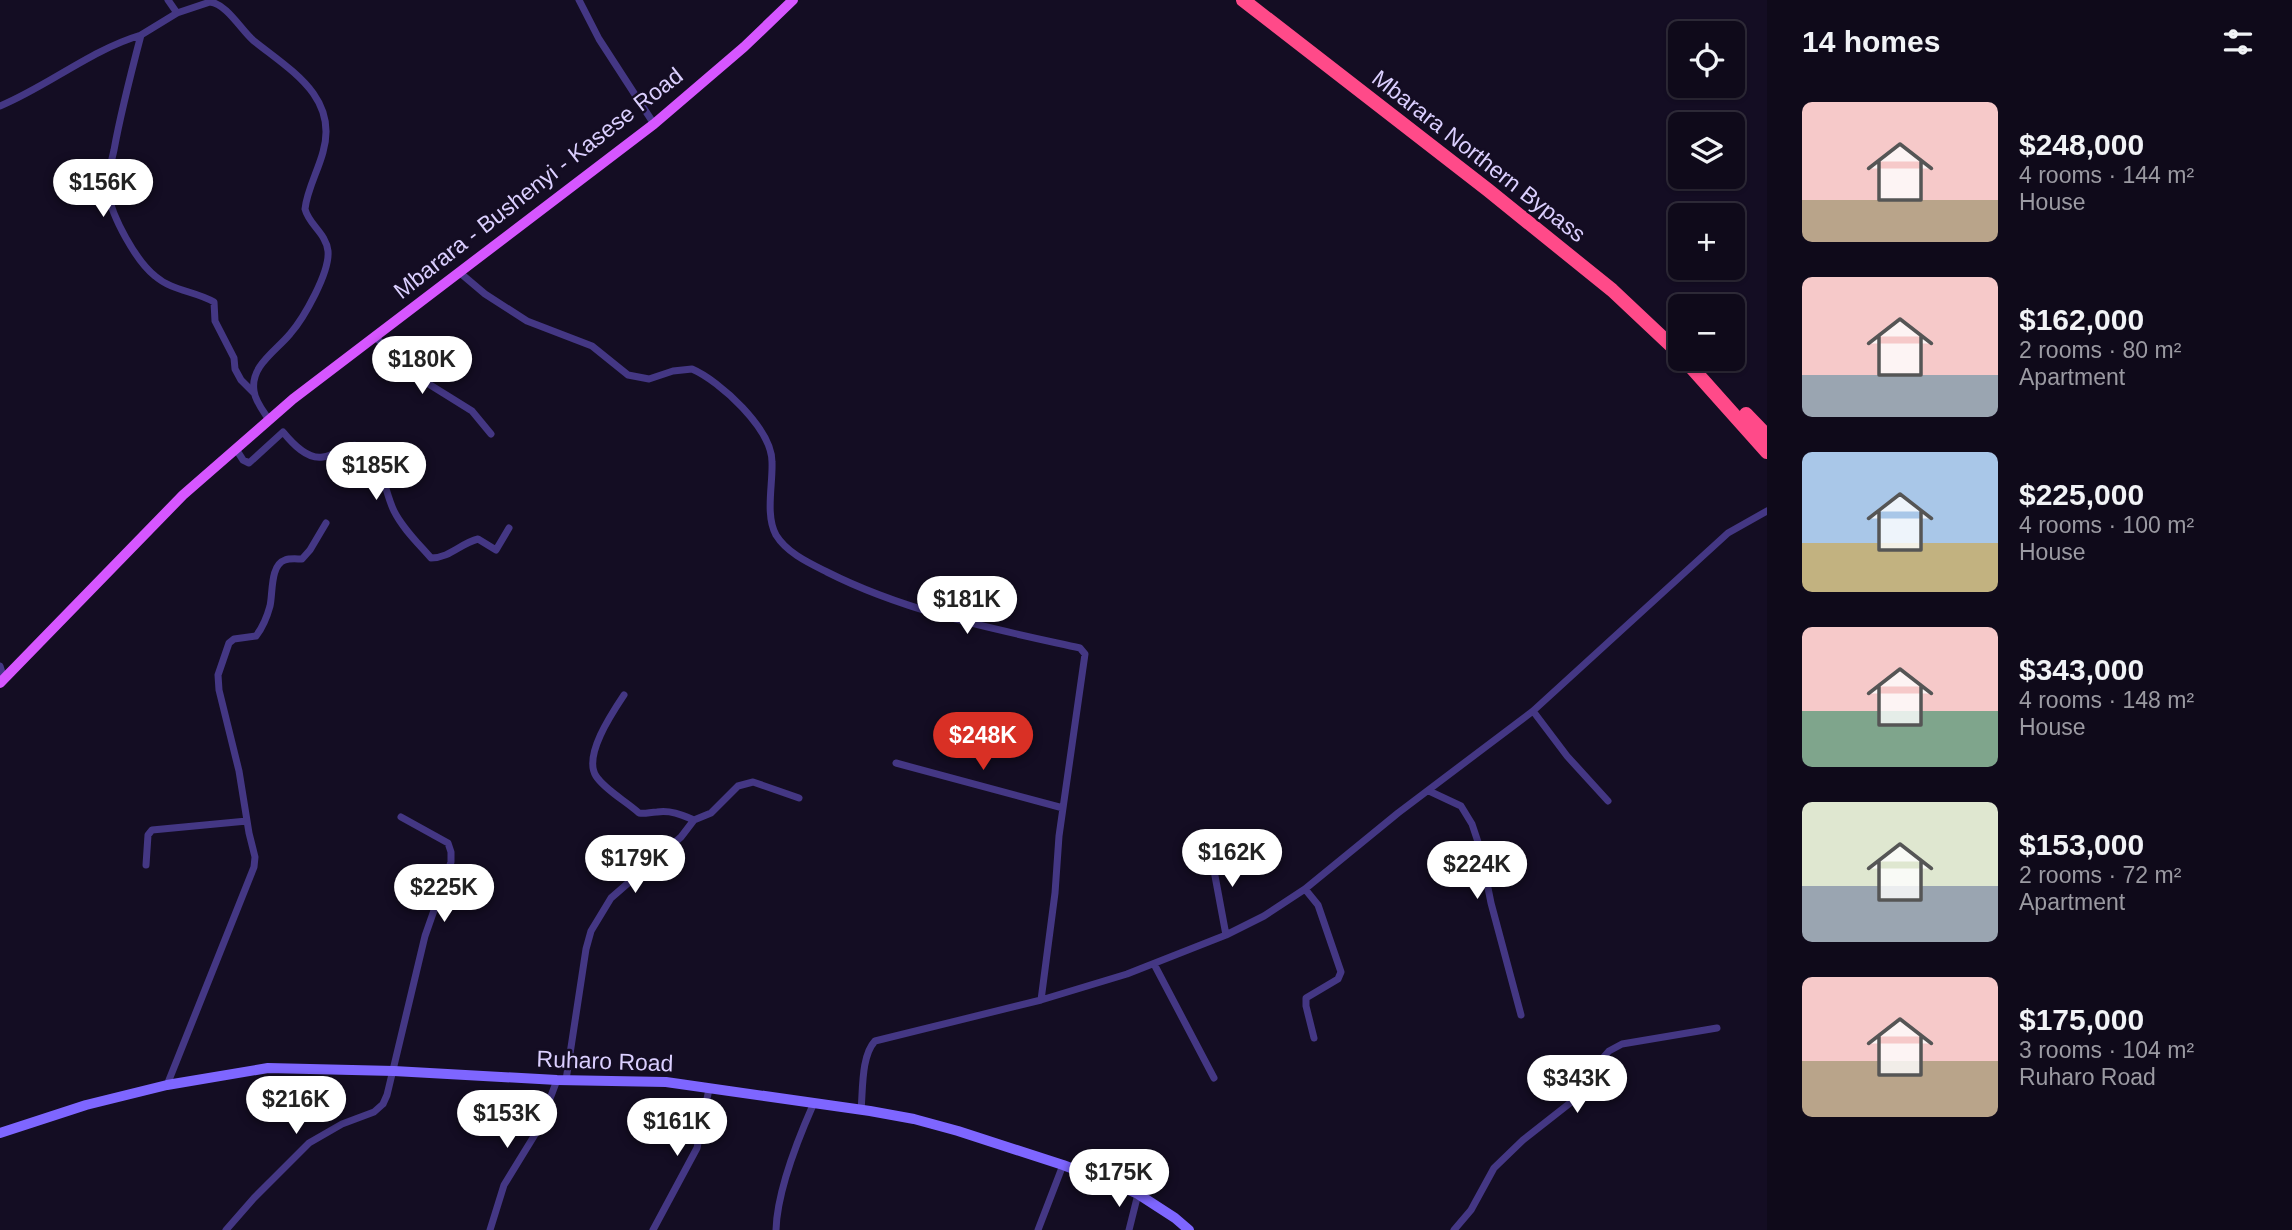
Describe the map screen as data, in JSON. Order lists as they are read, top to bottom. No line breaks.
{"streets":{"highway":["Mbarara Northern Bypass"],"main road":["Mbarara - Bushenyi - Kasese Road"],"street":["Ruharo Road"]},"page":{"heading":"14 homes","map_buttons":["+","−"],"list":[{"name":"$248,000","note":"4 rooms · 144 m² · House"},{"name":"$162,000","note":"2 rooms · 80 m² · Apartment"},{"name":"$225,000","note":"4 rooms · 100 m² · House"},{"name":"$343,000","note":"4 rooms · 148 m² · House"},{"name":"$153,000","note":"2 rooms · 72 m² · Apartment"},{"name":"$175,000","note":"3 rooms · 104 m² · Ruharo Road"}],"price":["$156K","$180K","$185K","$181K","$248K","$162K","$179K","$224K","$225K","$343K","$216K","$153K","$161K","$175K"]}}
